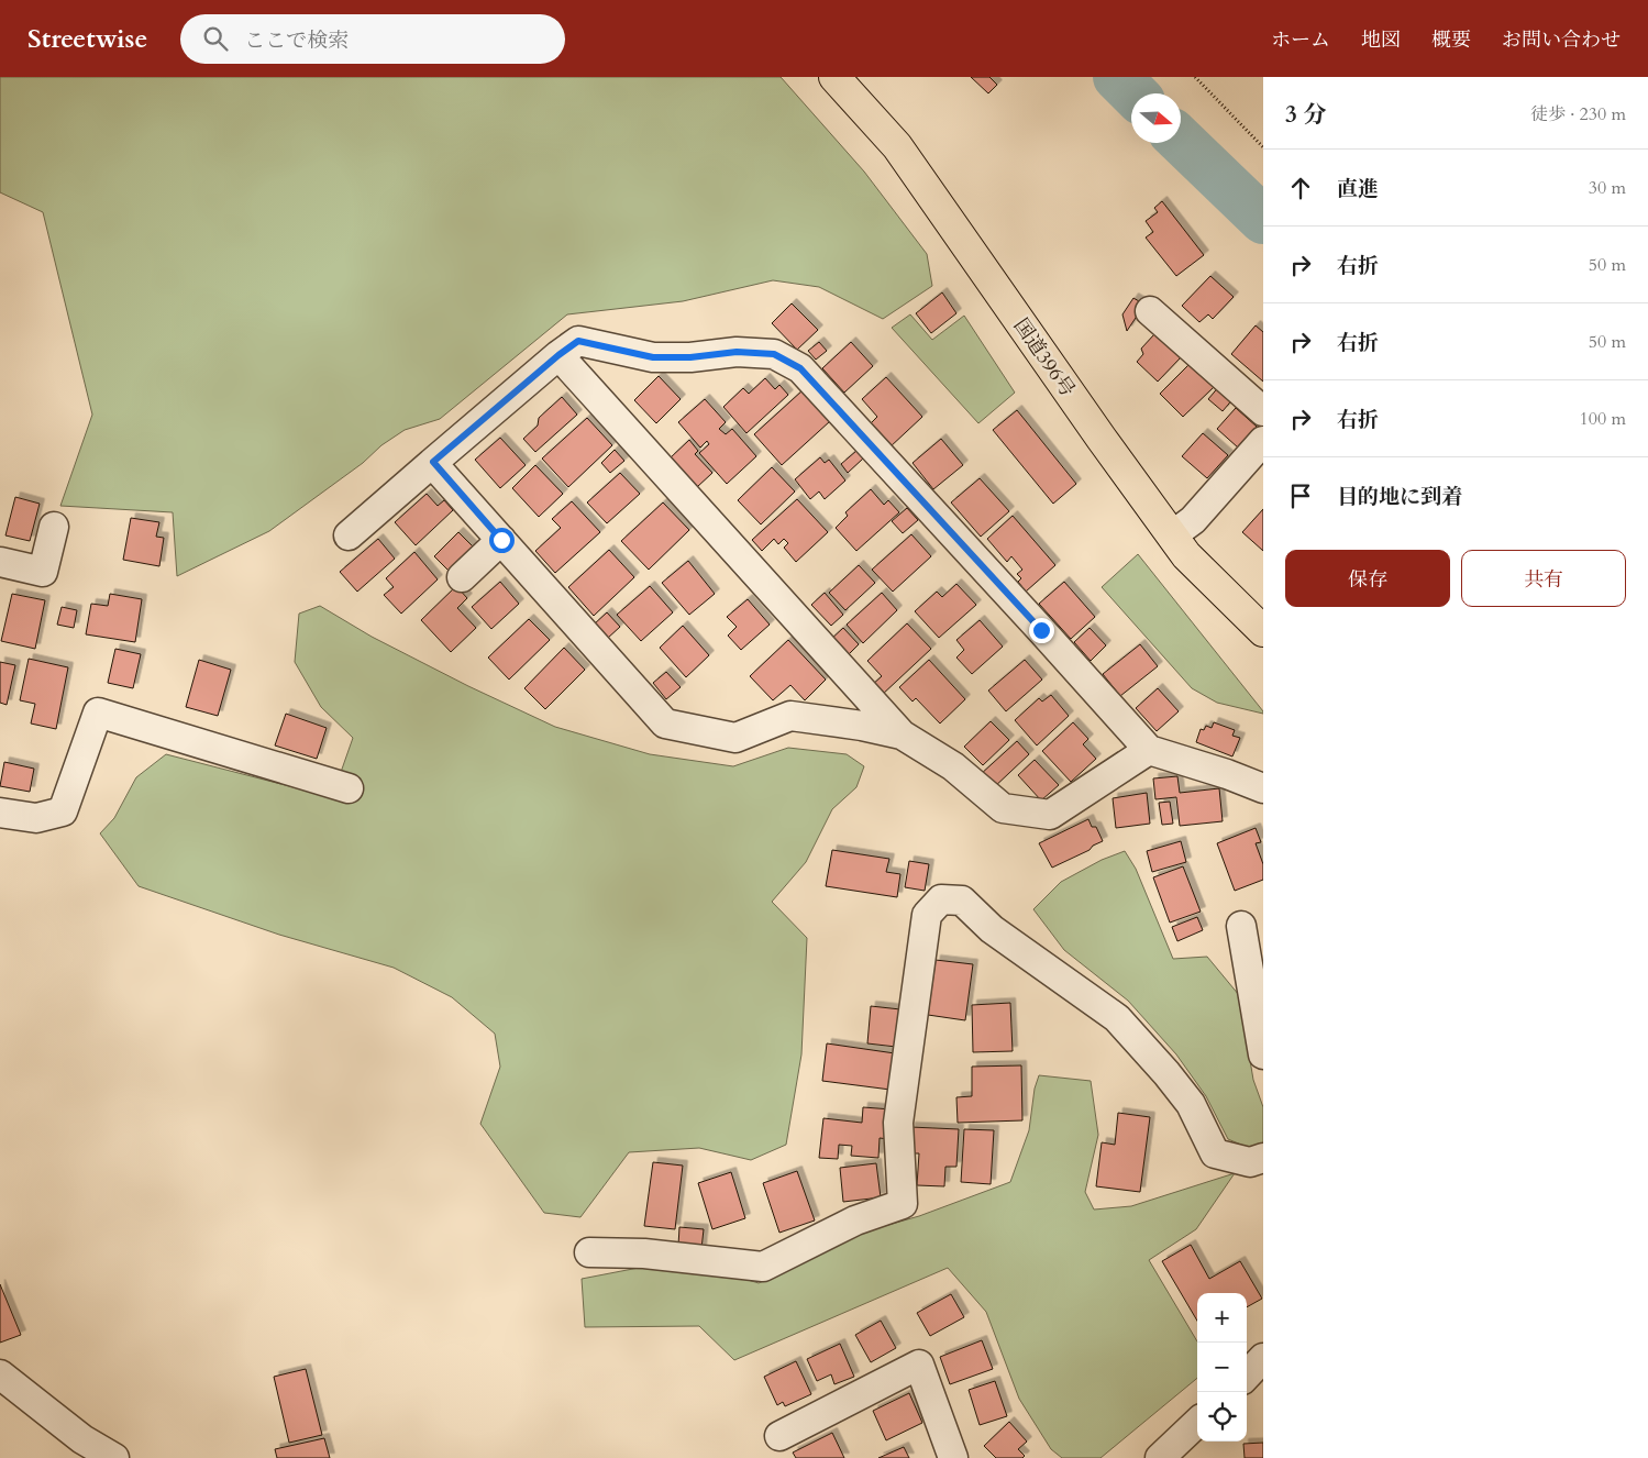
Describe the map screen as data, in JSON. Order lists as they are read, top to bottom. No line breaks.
{"streets":{"highway":["国道396号"]},"north":"right","page":{"header":"Streetwise","search":"ここで検索","nav":["ホーム","地図","概要","お問い合わせ"],"heading":["3 分","徒歩 · 230 m"],"list":[["直進","30 m"],["右折","50 m"],["右折","50 m"],["右折","100 m"],"目的地に到着"],"buttons":["保存","共有"],"map_buttons":["+","−"]}}
